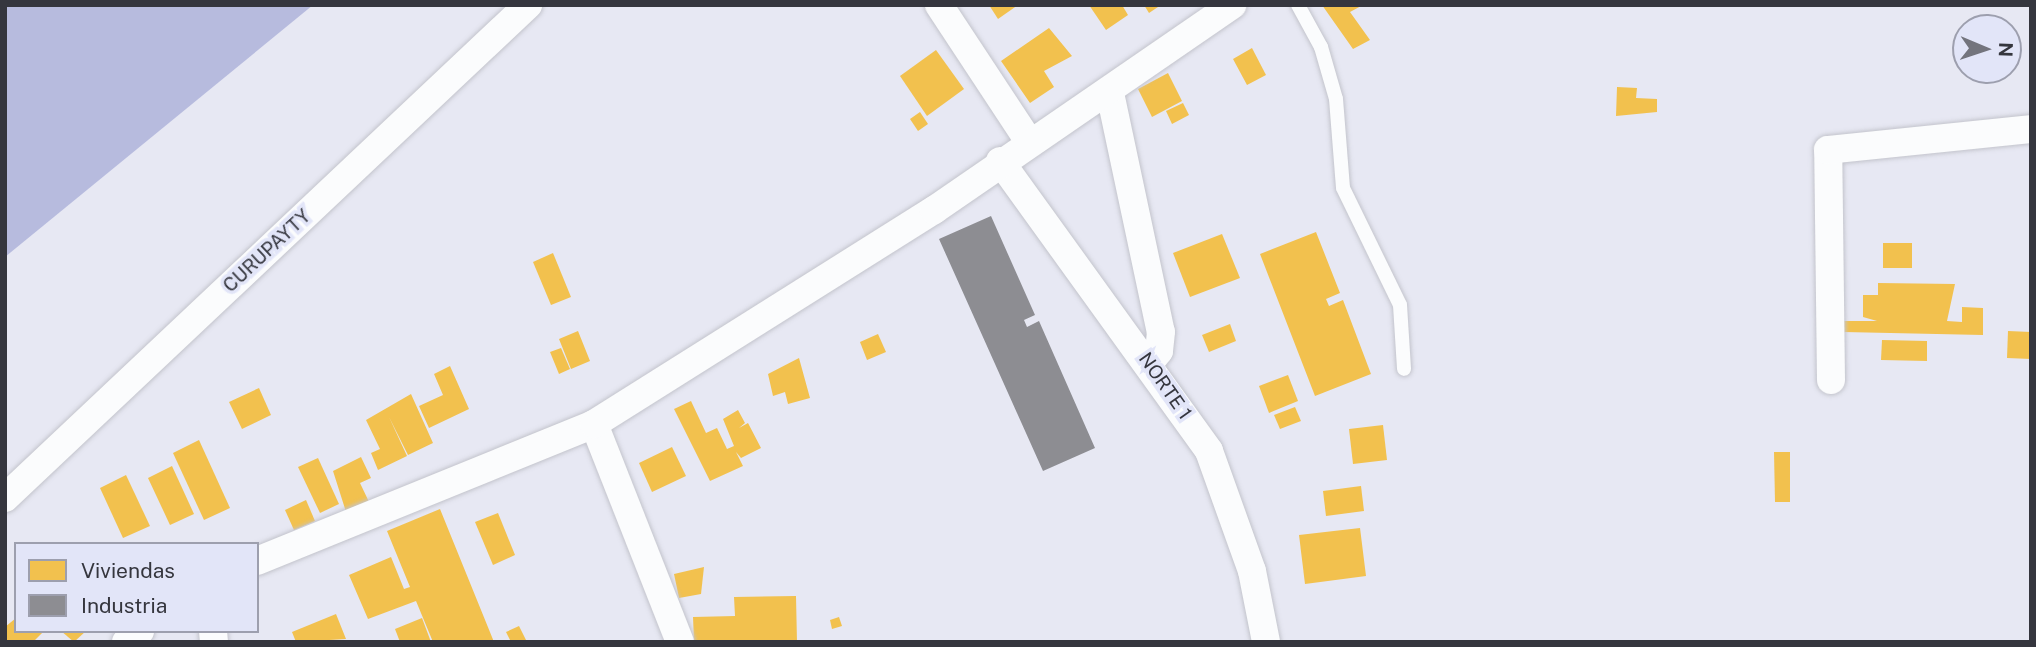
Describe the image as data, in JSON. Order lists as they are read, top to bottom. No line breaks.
{"streets":{"street":["CURUPAYTY","NORTE 1"]},"legend":["Viviendas","Industria"],"north":"right"}
